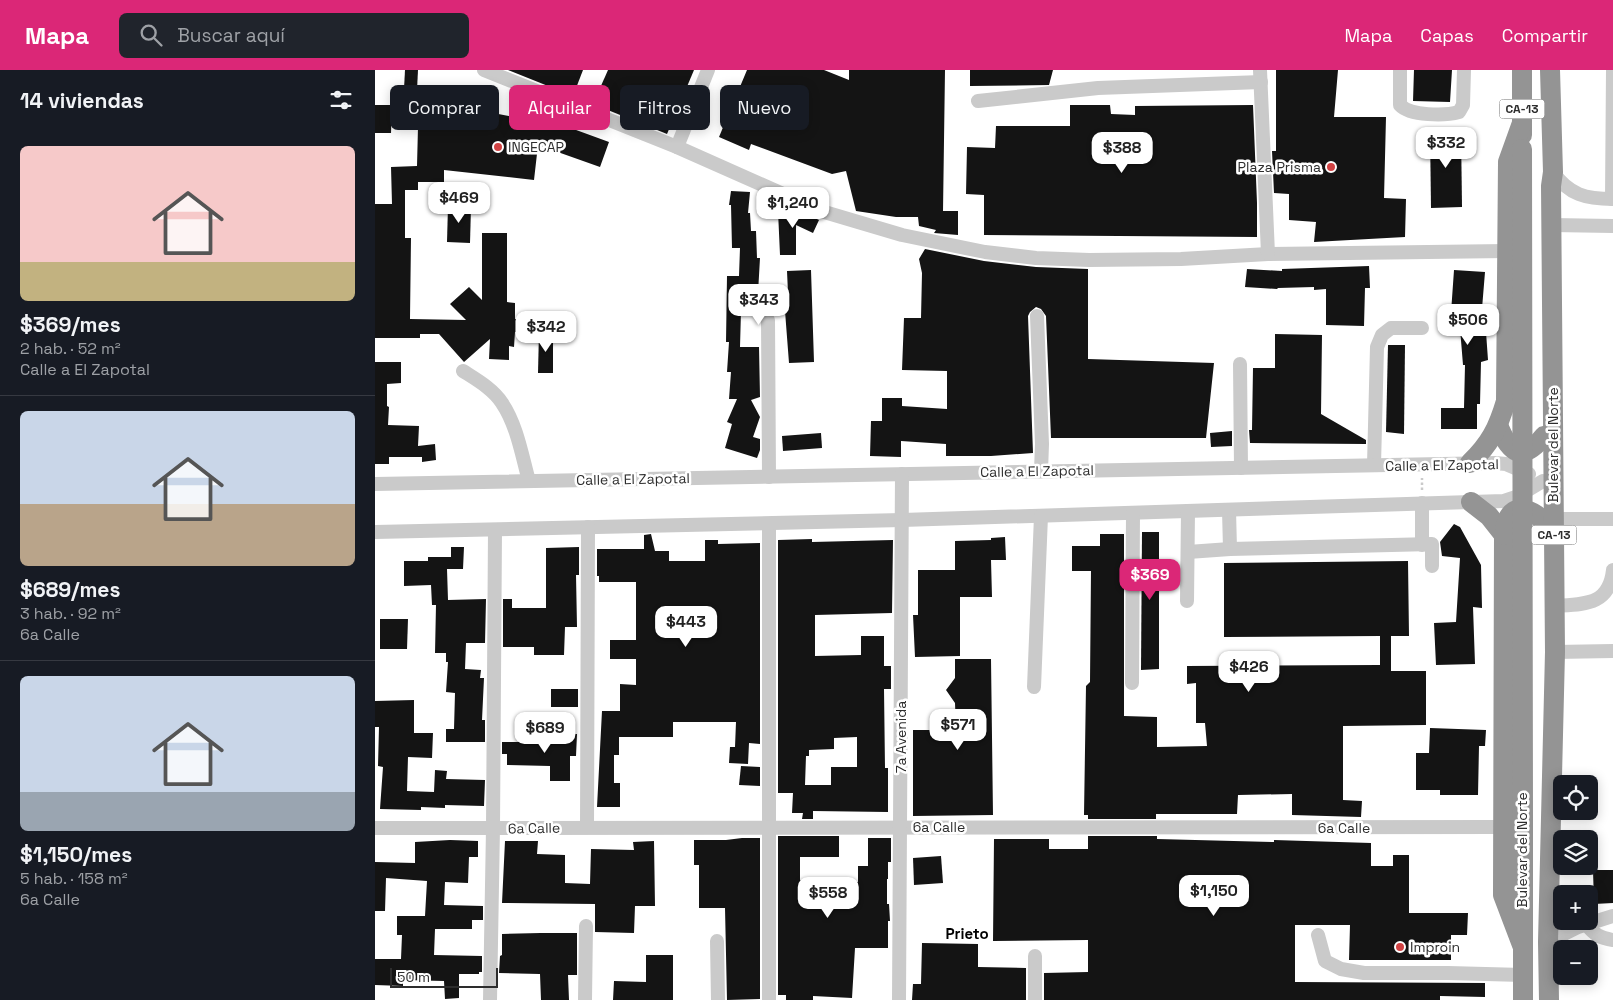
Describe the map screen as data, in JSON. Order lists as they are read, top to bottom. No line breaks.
{"streets":{"highway":["CA-13","Bulevar del Norte"],"street":["Calle a El Zapotal","7a Avenida","6a Calle"]},"crossings":[["Calle a El Zapotal","7a Avenida"],["7a Avenida","6a Calle"]],"districts":["Prieto"],"places":["INGECAP","Plaza Prisma","Improin"],"scale_bar":"50 m","page":{"header":"Mapa","search":"Buscar aquí","nav":["Mapa","Capas","Compartir"],"heading":"14 viviendas","chip":["Comprar","Alquilar","Filtros","Nuevo"],"price":["$332","$388","$469","$1,240","$343","$506","$342","$369","$443","$426","$571","$689","$1,150","$558"],"list":[{"name":"$369/mes","note":"2 hab. · 52 m² · Calle a El Zapotal"},{"name":"$689/mes","note":"3 hab. · 92 m² · 6a Calle"},{"name":"$1,150/mes","note":"5 hab. · 158 m² · 6a Calle"}],"map_buttons":["+","−"],"scale":"50 m"}}
